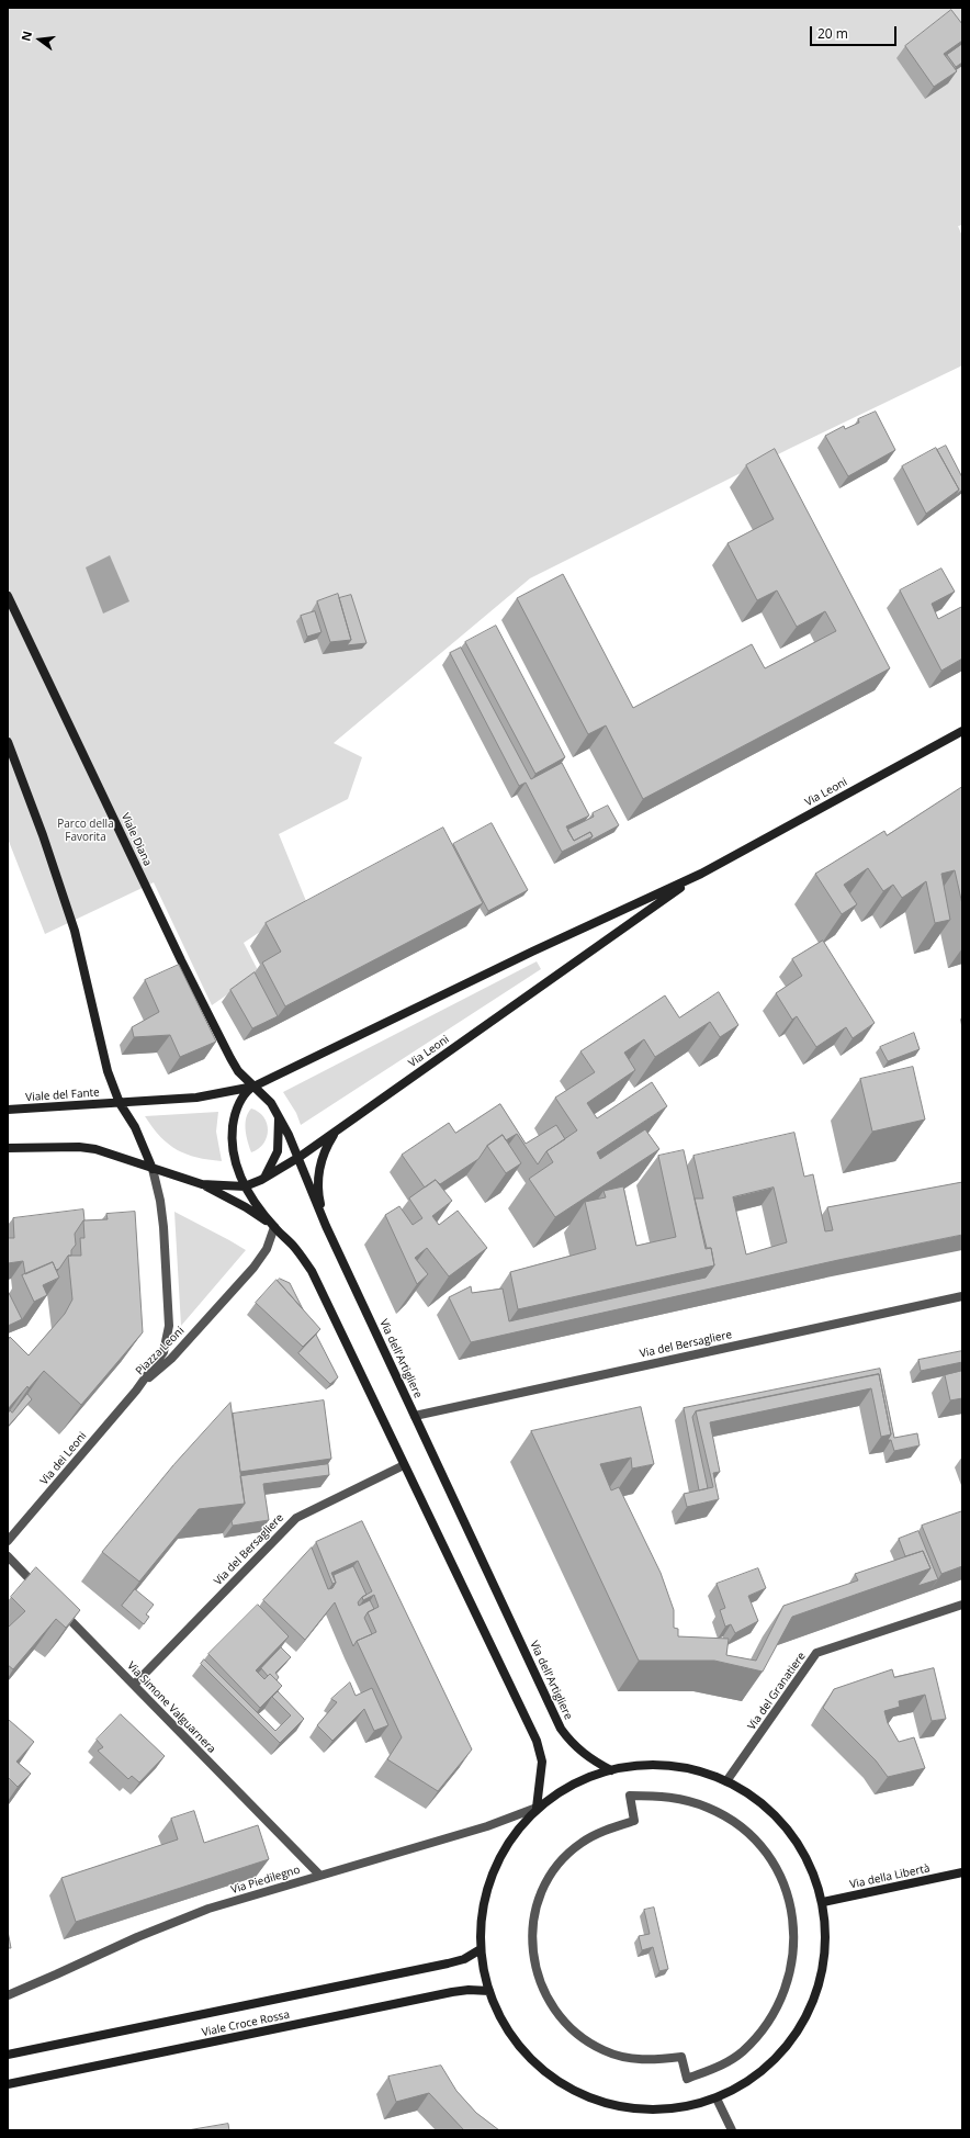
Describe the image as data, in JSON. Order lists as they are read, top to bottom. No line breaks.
{"streets":{"street":["Via Leoni","Viale Diana","Viale del Fante","Via del Bersagliere","Piazza Leoni","Via dell'Artigliere","Via dei Leoni","Via del Granatiere","Via Simone Valguarnera","Via della Libertà","Via Piedilegno","Viale Croce Rossa"]},"crossings":[["Via Leoni","Viale Diana"],["Via Leoni","Viale del Fante"],["Via Leoni","Piazza Leoni"],["Via Leoni","Via dell'Artigliere"],["Viale Diana","Via dell'Artigliere"],["Via del Bersagliere","Via dell'Artigliere"],["Via del Bersagliere","Via Simone Valguarnera"],["Piazza Leoni","Via dei Leoni"],["Via Simone Valguarnera","Via Piedilegno"]],"parks":["Parco della Favorita"],"scale_bar":"20 m","north":"left"}
